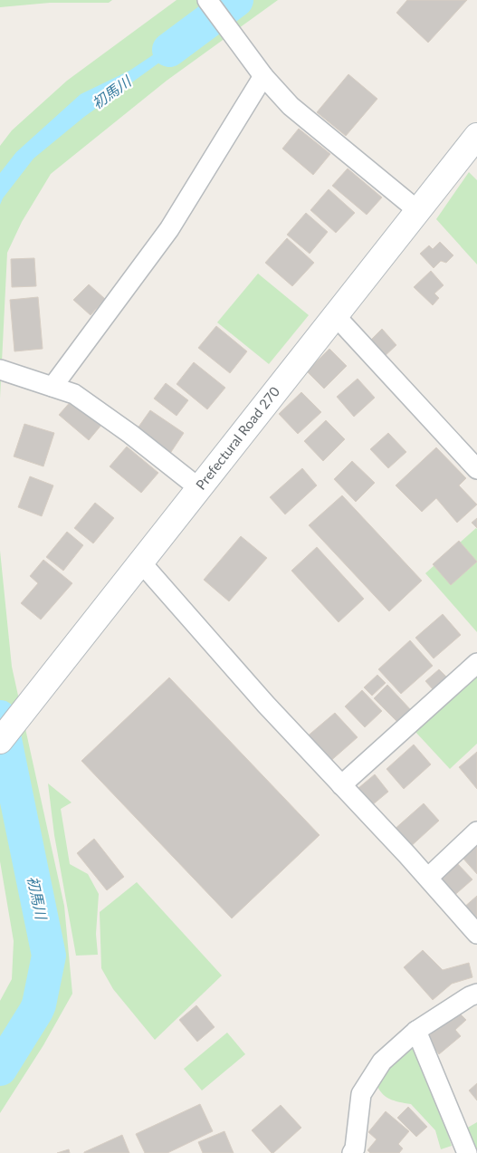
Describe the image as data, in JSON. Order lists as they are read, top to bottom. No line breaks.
{"streets":{"main road":["Prefectural Road 270"]},"water":["初馬川"]}
